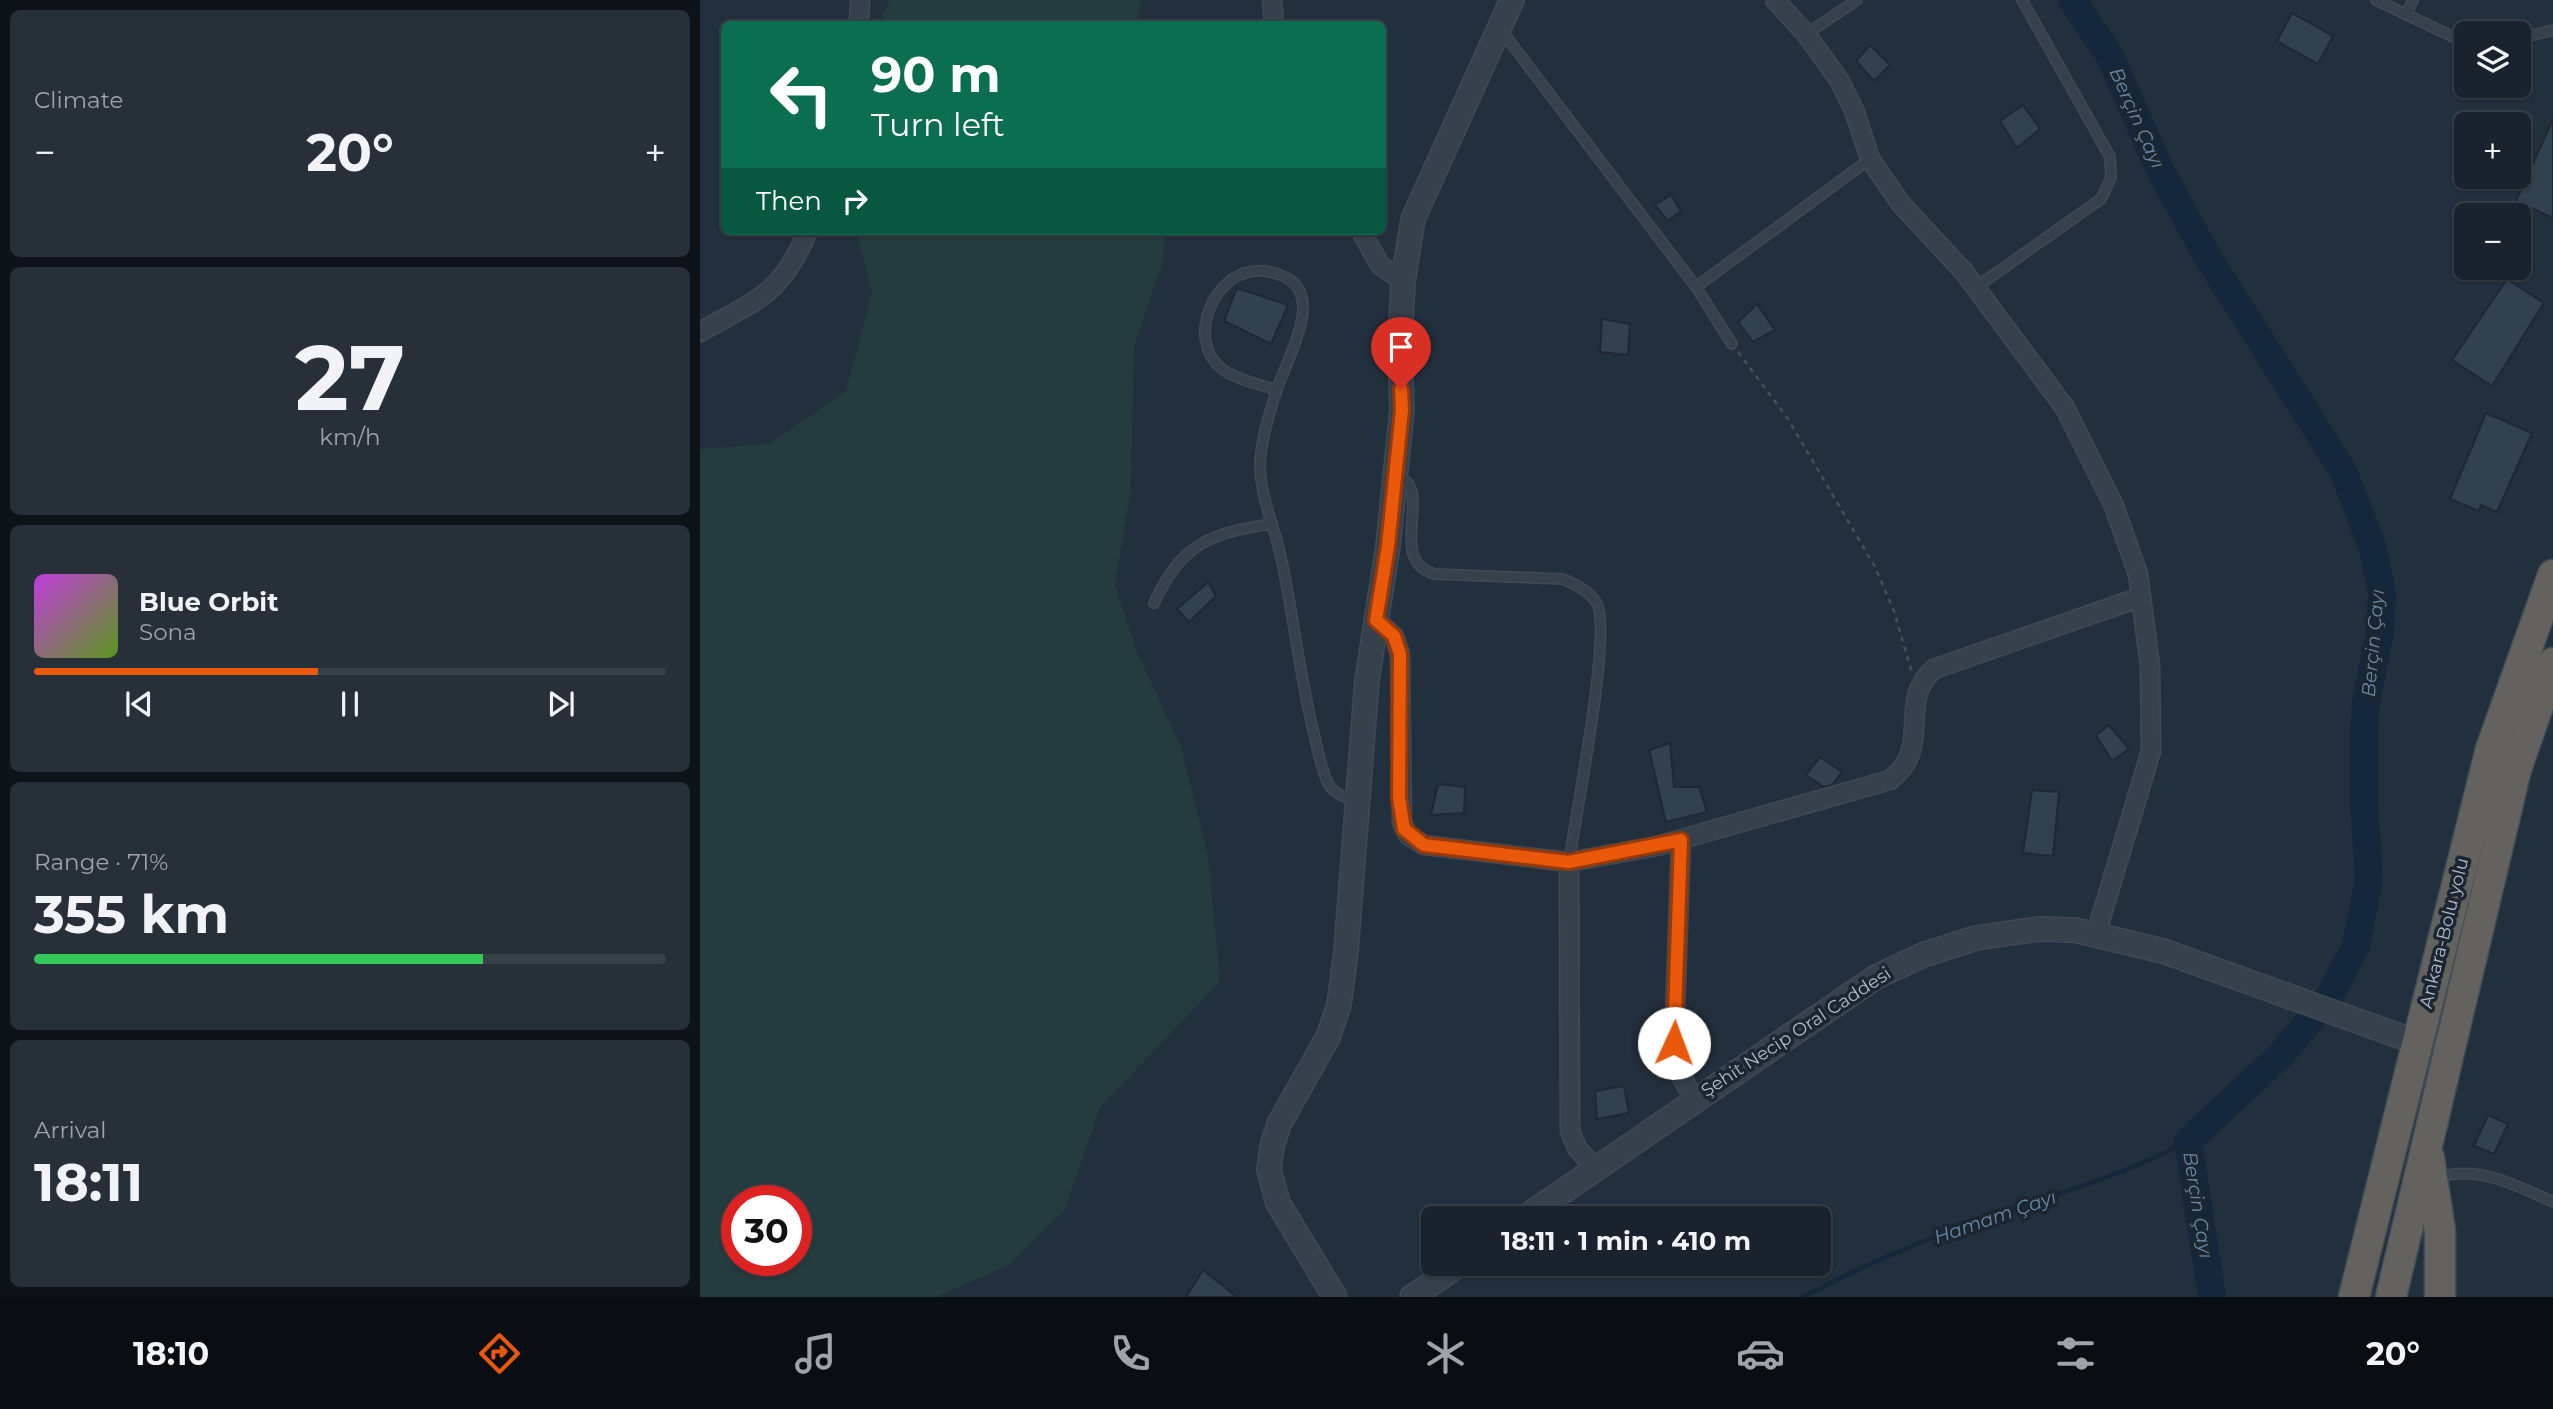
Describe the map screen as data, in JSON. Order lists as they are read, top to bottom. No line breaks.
{"streets":{"highway":["Ankara-Bolu yolu"],"street":["Şehit Necip Oral Caddesi"]},"crossings":[["Ankara-Bolu yolu","Şehit Necip Oral Caddesi"]],"water":["Berçin Çayı","Hamam Çayı"],"page":{"tile":["Climate",["27","km/h"],["Range · 71%","355 km"],["Arrival","18:11"]],"map_buttons":["+","−"],"turn":["90 m","Turn left"],"heat":["−","20°","+"],"then":"Then","song":["Blue Orbit","Sona"],"limit":"30","trip":"18:11 · 1 min · 410 m","tabs":["18:10","20°"]}}
